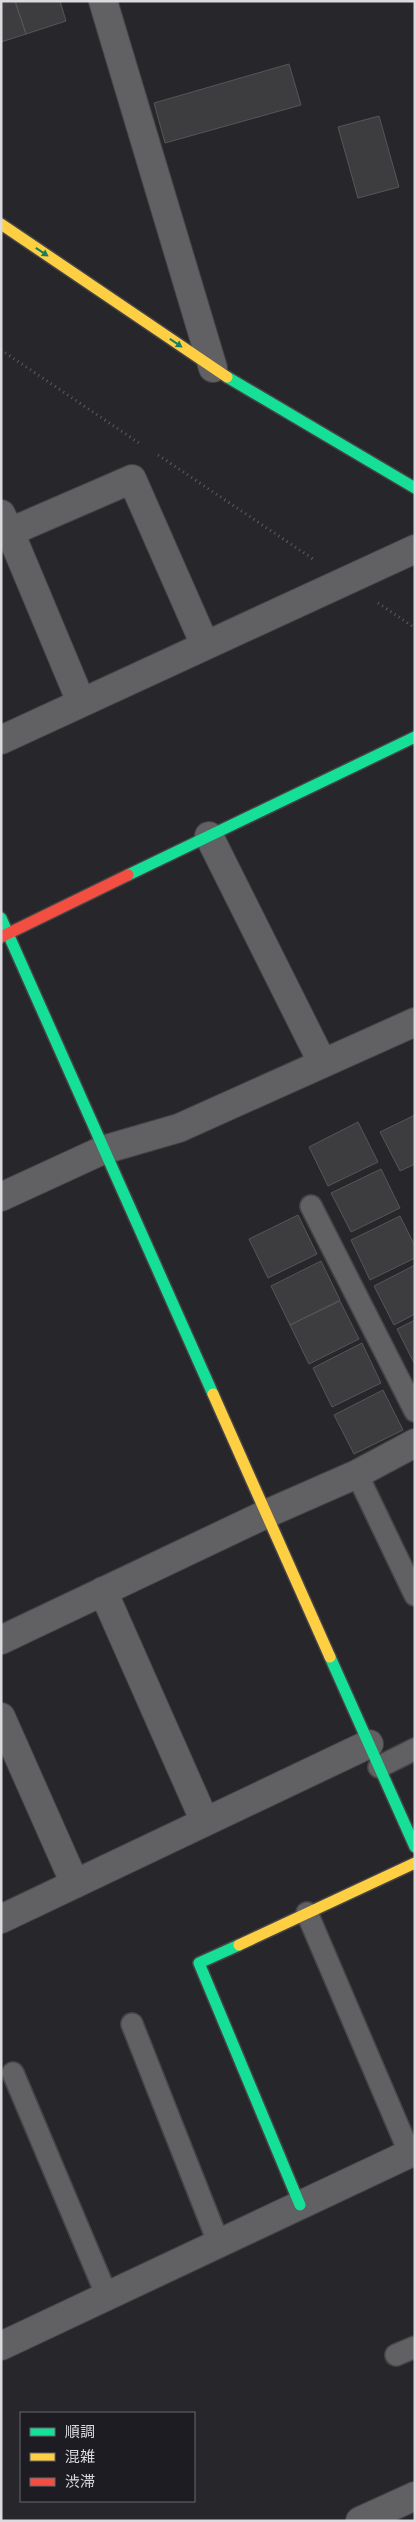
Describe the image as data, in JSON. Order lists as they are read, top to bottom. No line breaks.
{"legend":["順調","混雑","渋滞"]}
